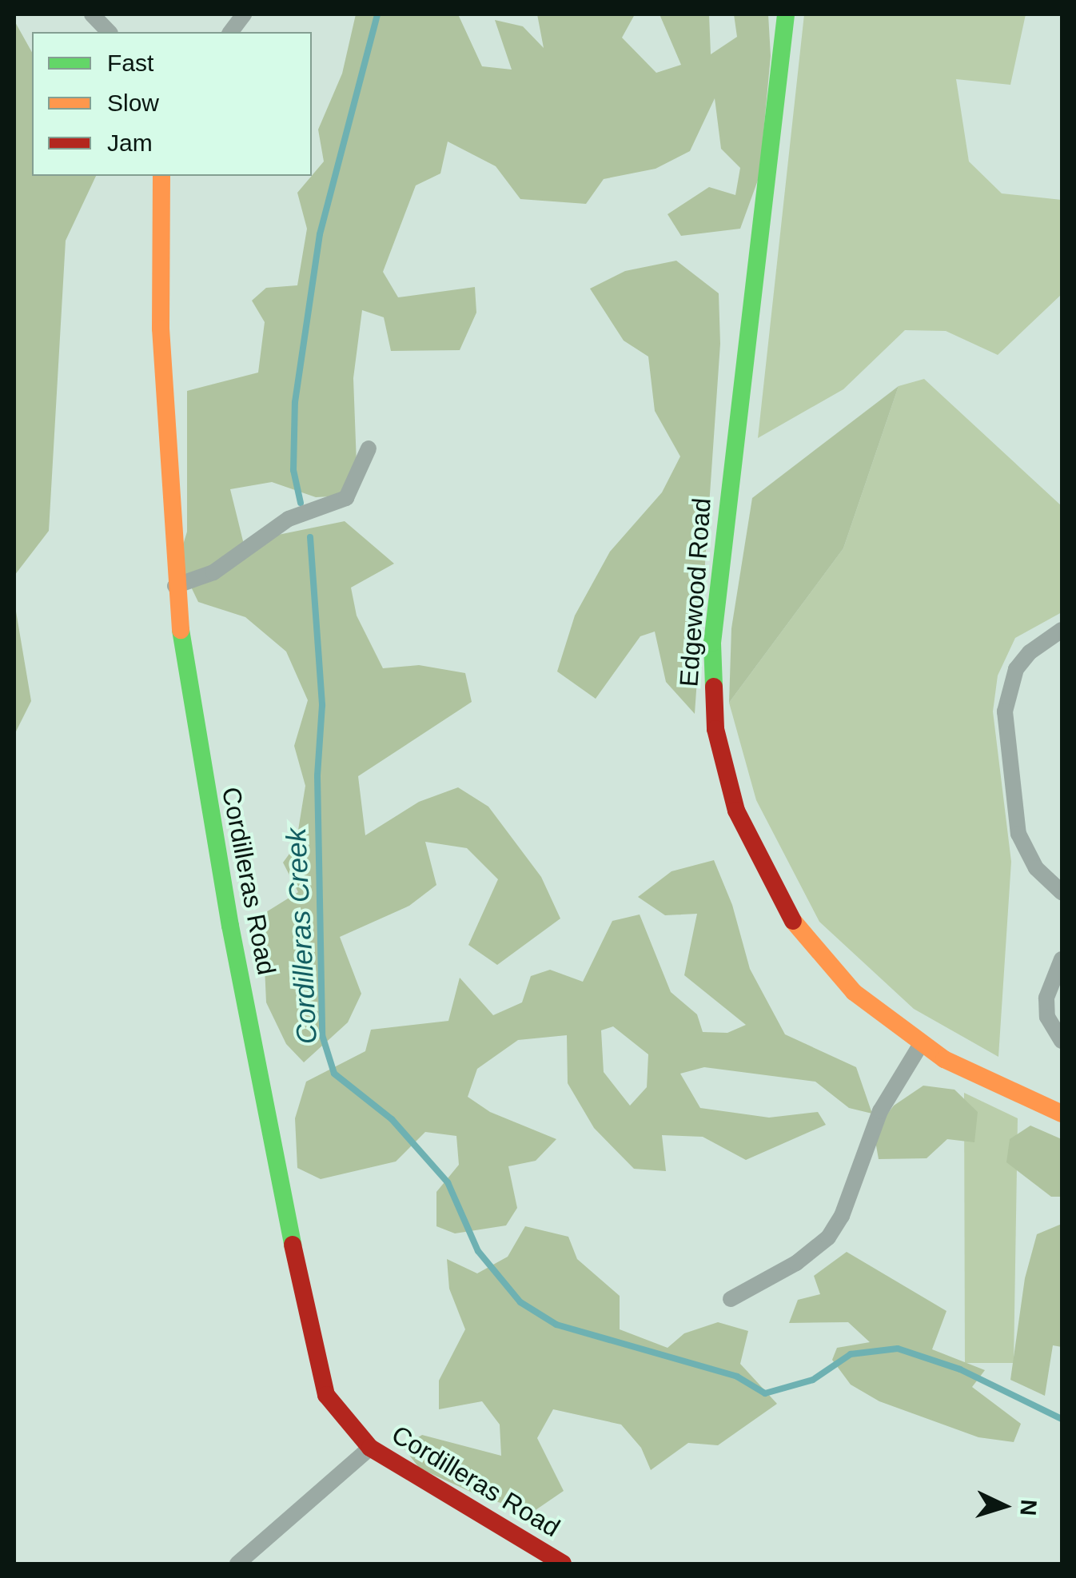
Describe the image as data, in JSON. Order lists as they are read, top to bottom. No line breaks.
{"streets":{"street":["Edgewood Road","Cordilleras Road"]},"water":["Cordilleras Creek"],"legend":["Fast","Slow","Jam"],"north":"right"}
